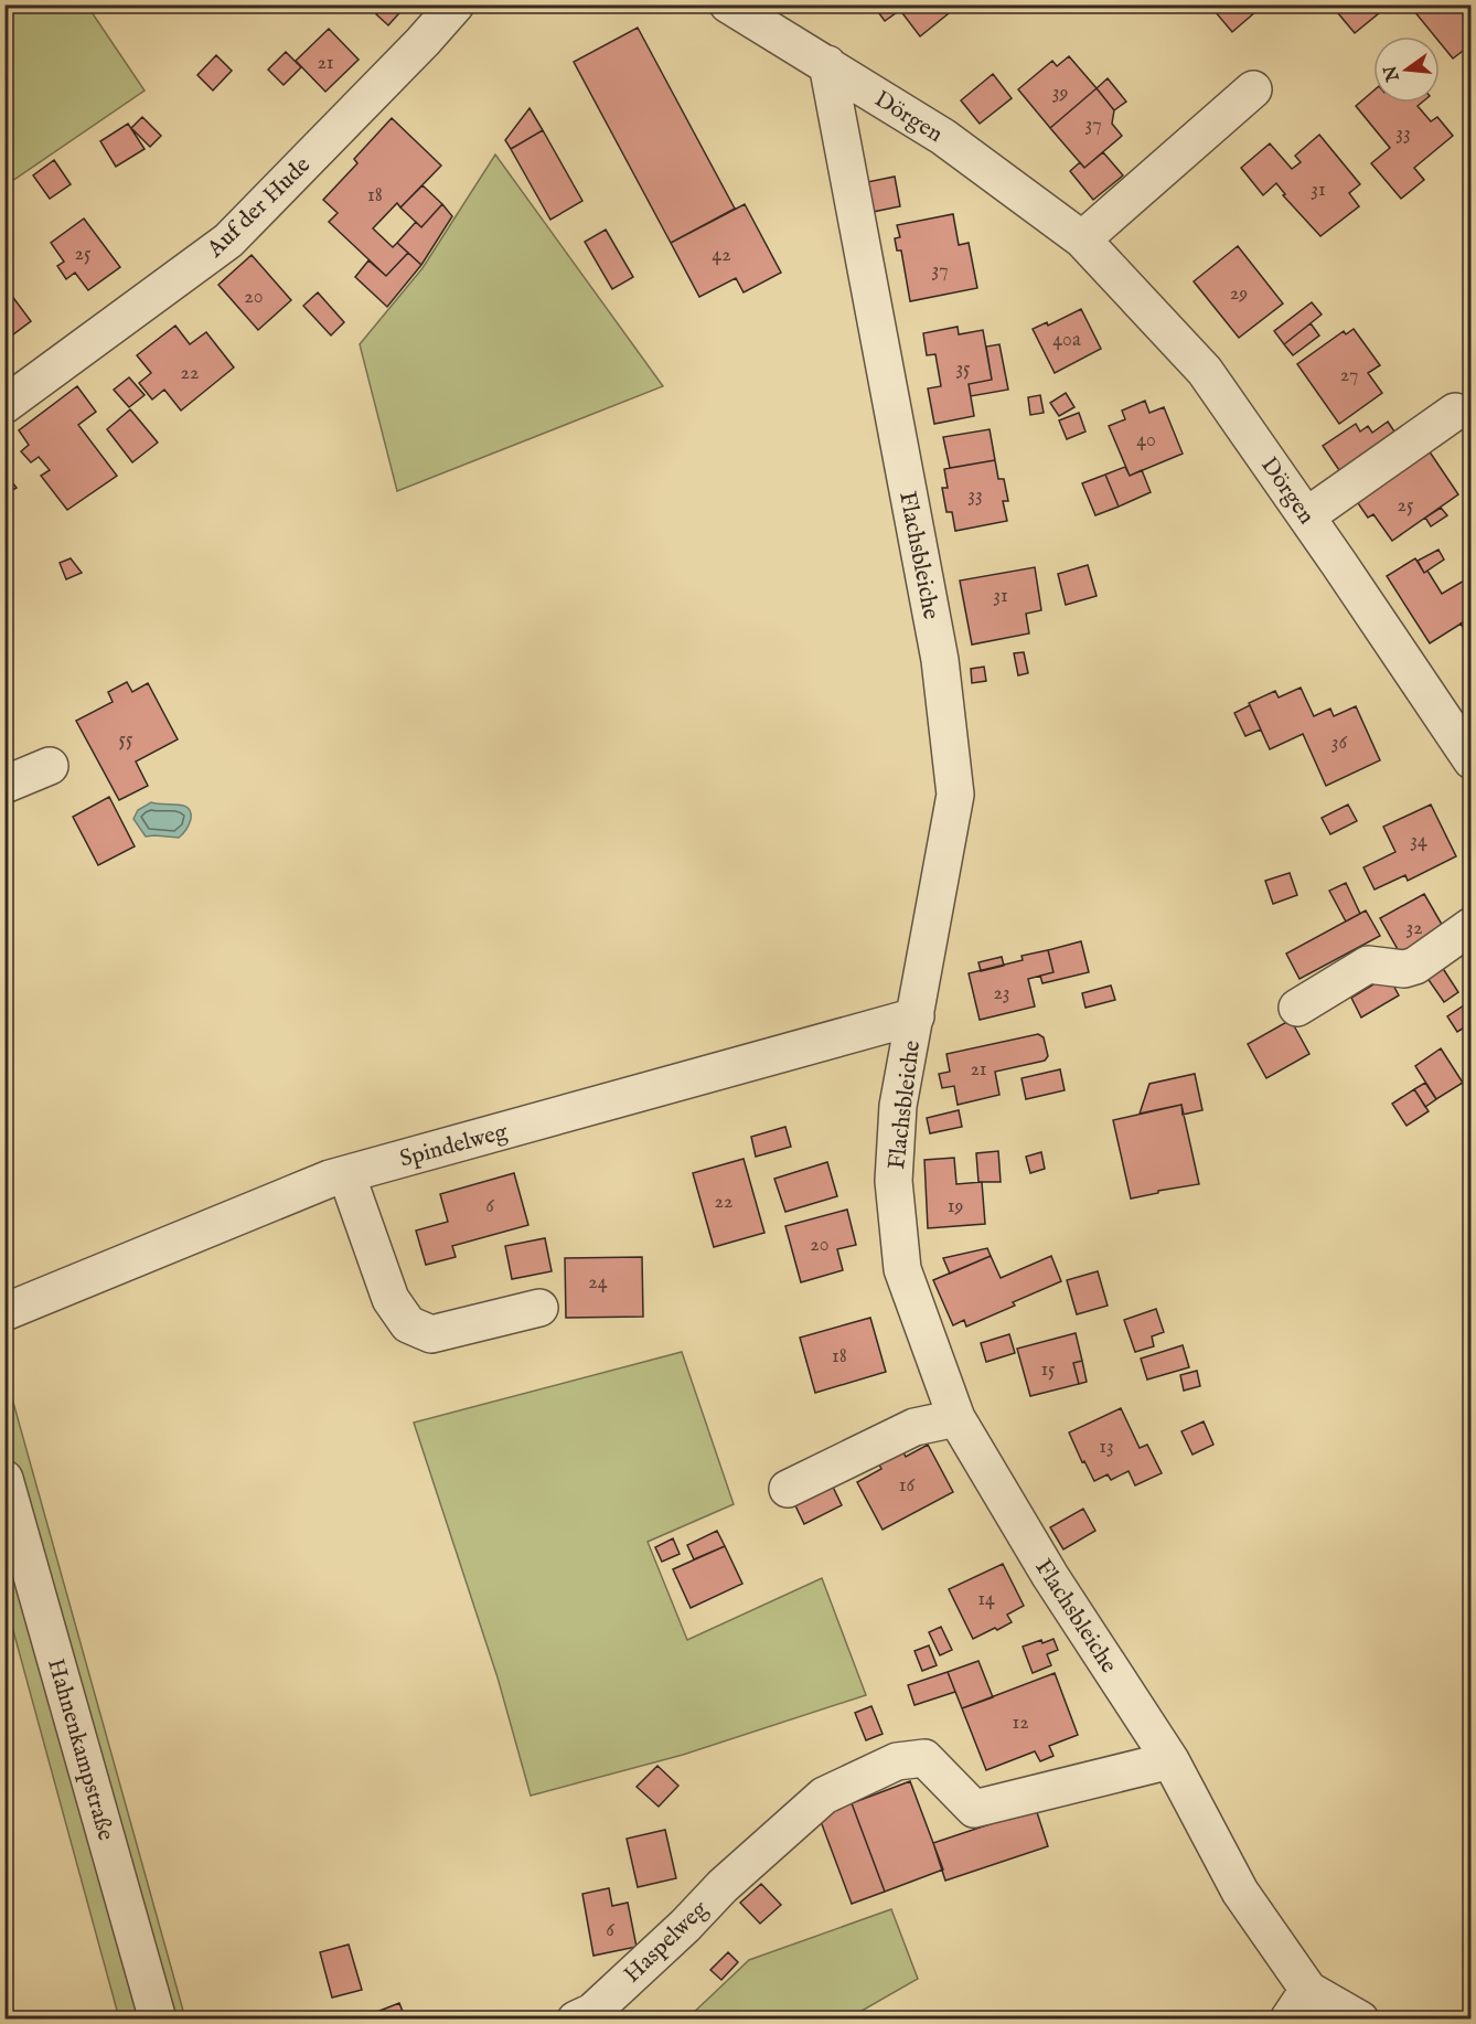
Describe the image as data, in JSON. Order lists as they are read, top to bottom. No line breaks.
{"streets":{"street":["Dörgen","Auf der Hude","Flachsbleiche","Spindelweg","Hahnenkampstraße","Haspelweg"]},"crossings":[["Dörgen","Flachsbleiche"],["Flachsbleiche","Spindelweg"],["Flachsbleiche","Haspelweg"]],"house_numbers":["21","39","37","33","31","18","25","42","37","29","20","40a","35","22","27","40","33","25","31","55","36","34","32","23","21","22","6","19","20","24","18","15","13","16","14","12","6"],"north":"left"}
